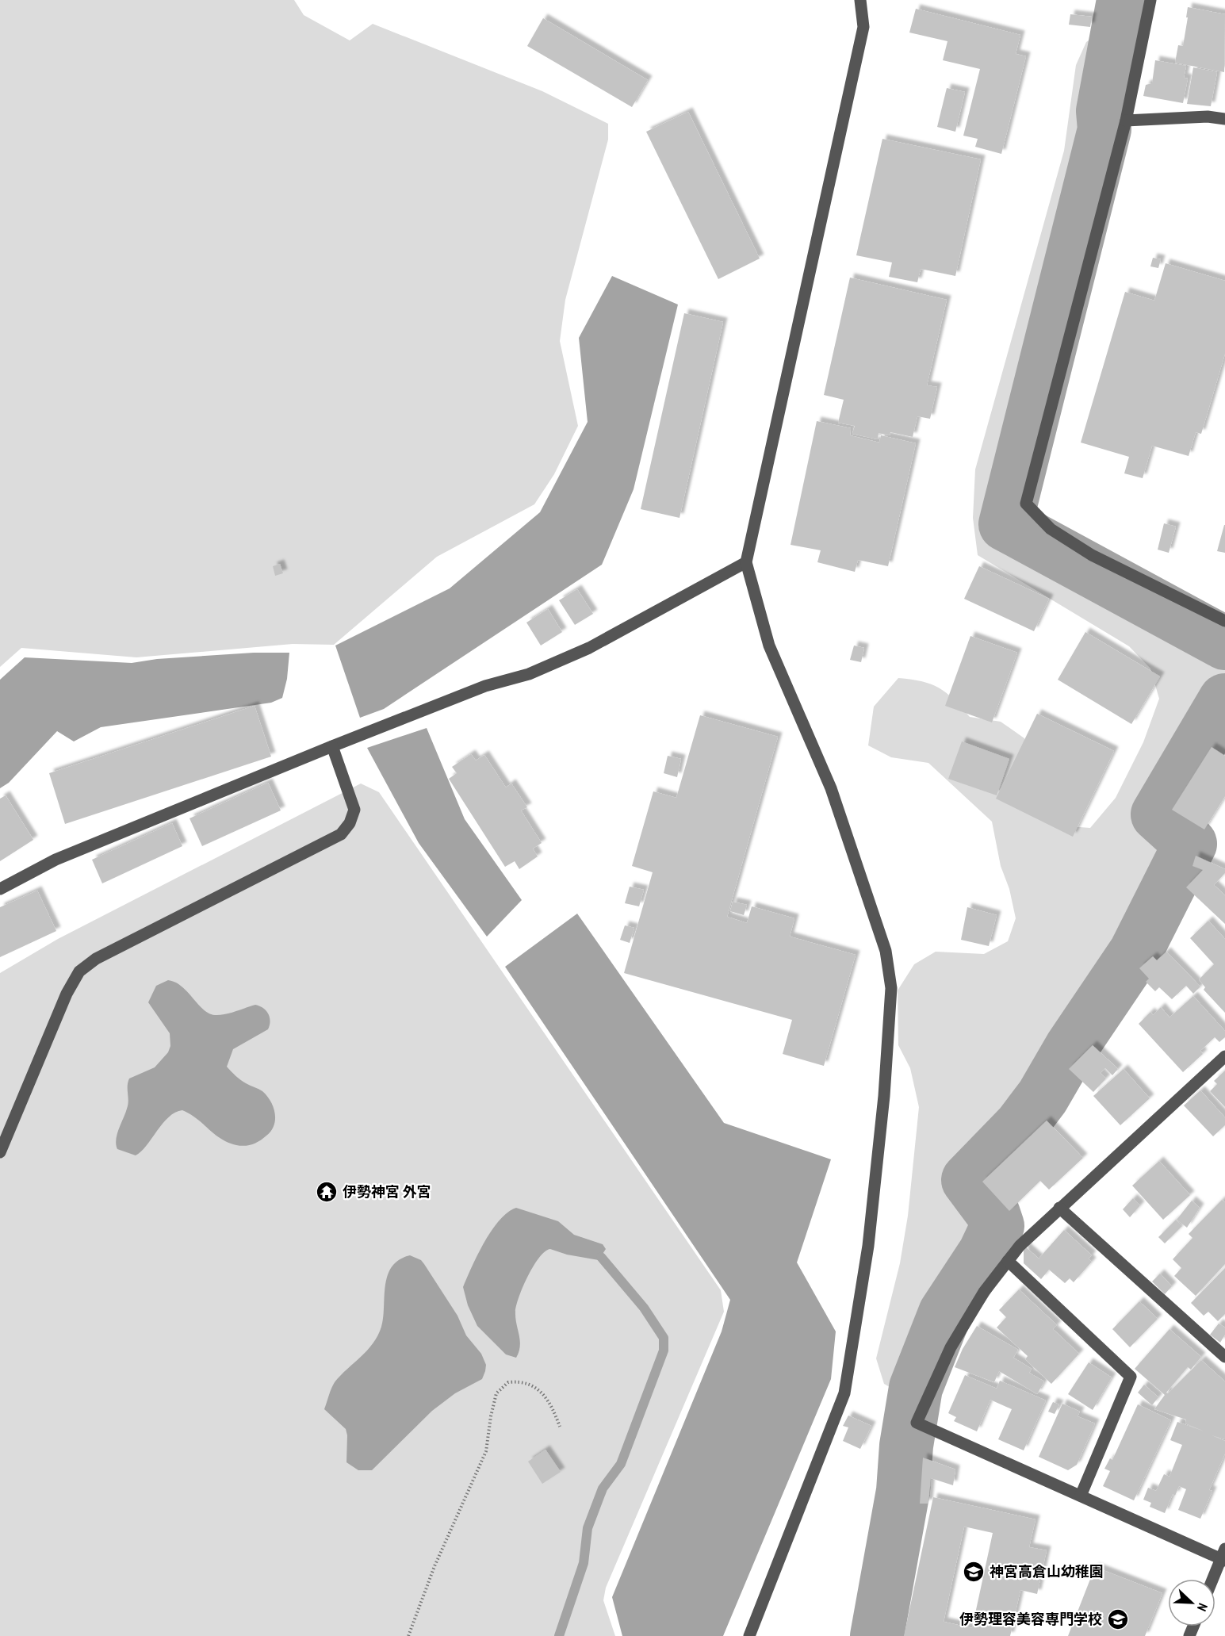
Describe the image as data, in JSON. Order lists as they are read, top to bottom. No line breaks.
{"places":{"temple":["伊勢神宮 外宮"],"school or university":["神宮高倉山幼稚園","伊勢理容美容専門学校"]},"north":"bottom right"}
